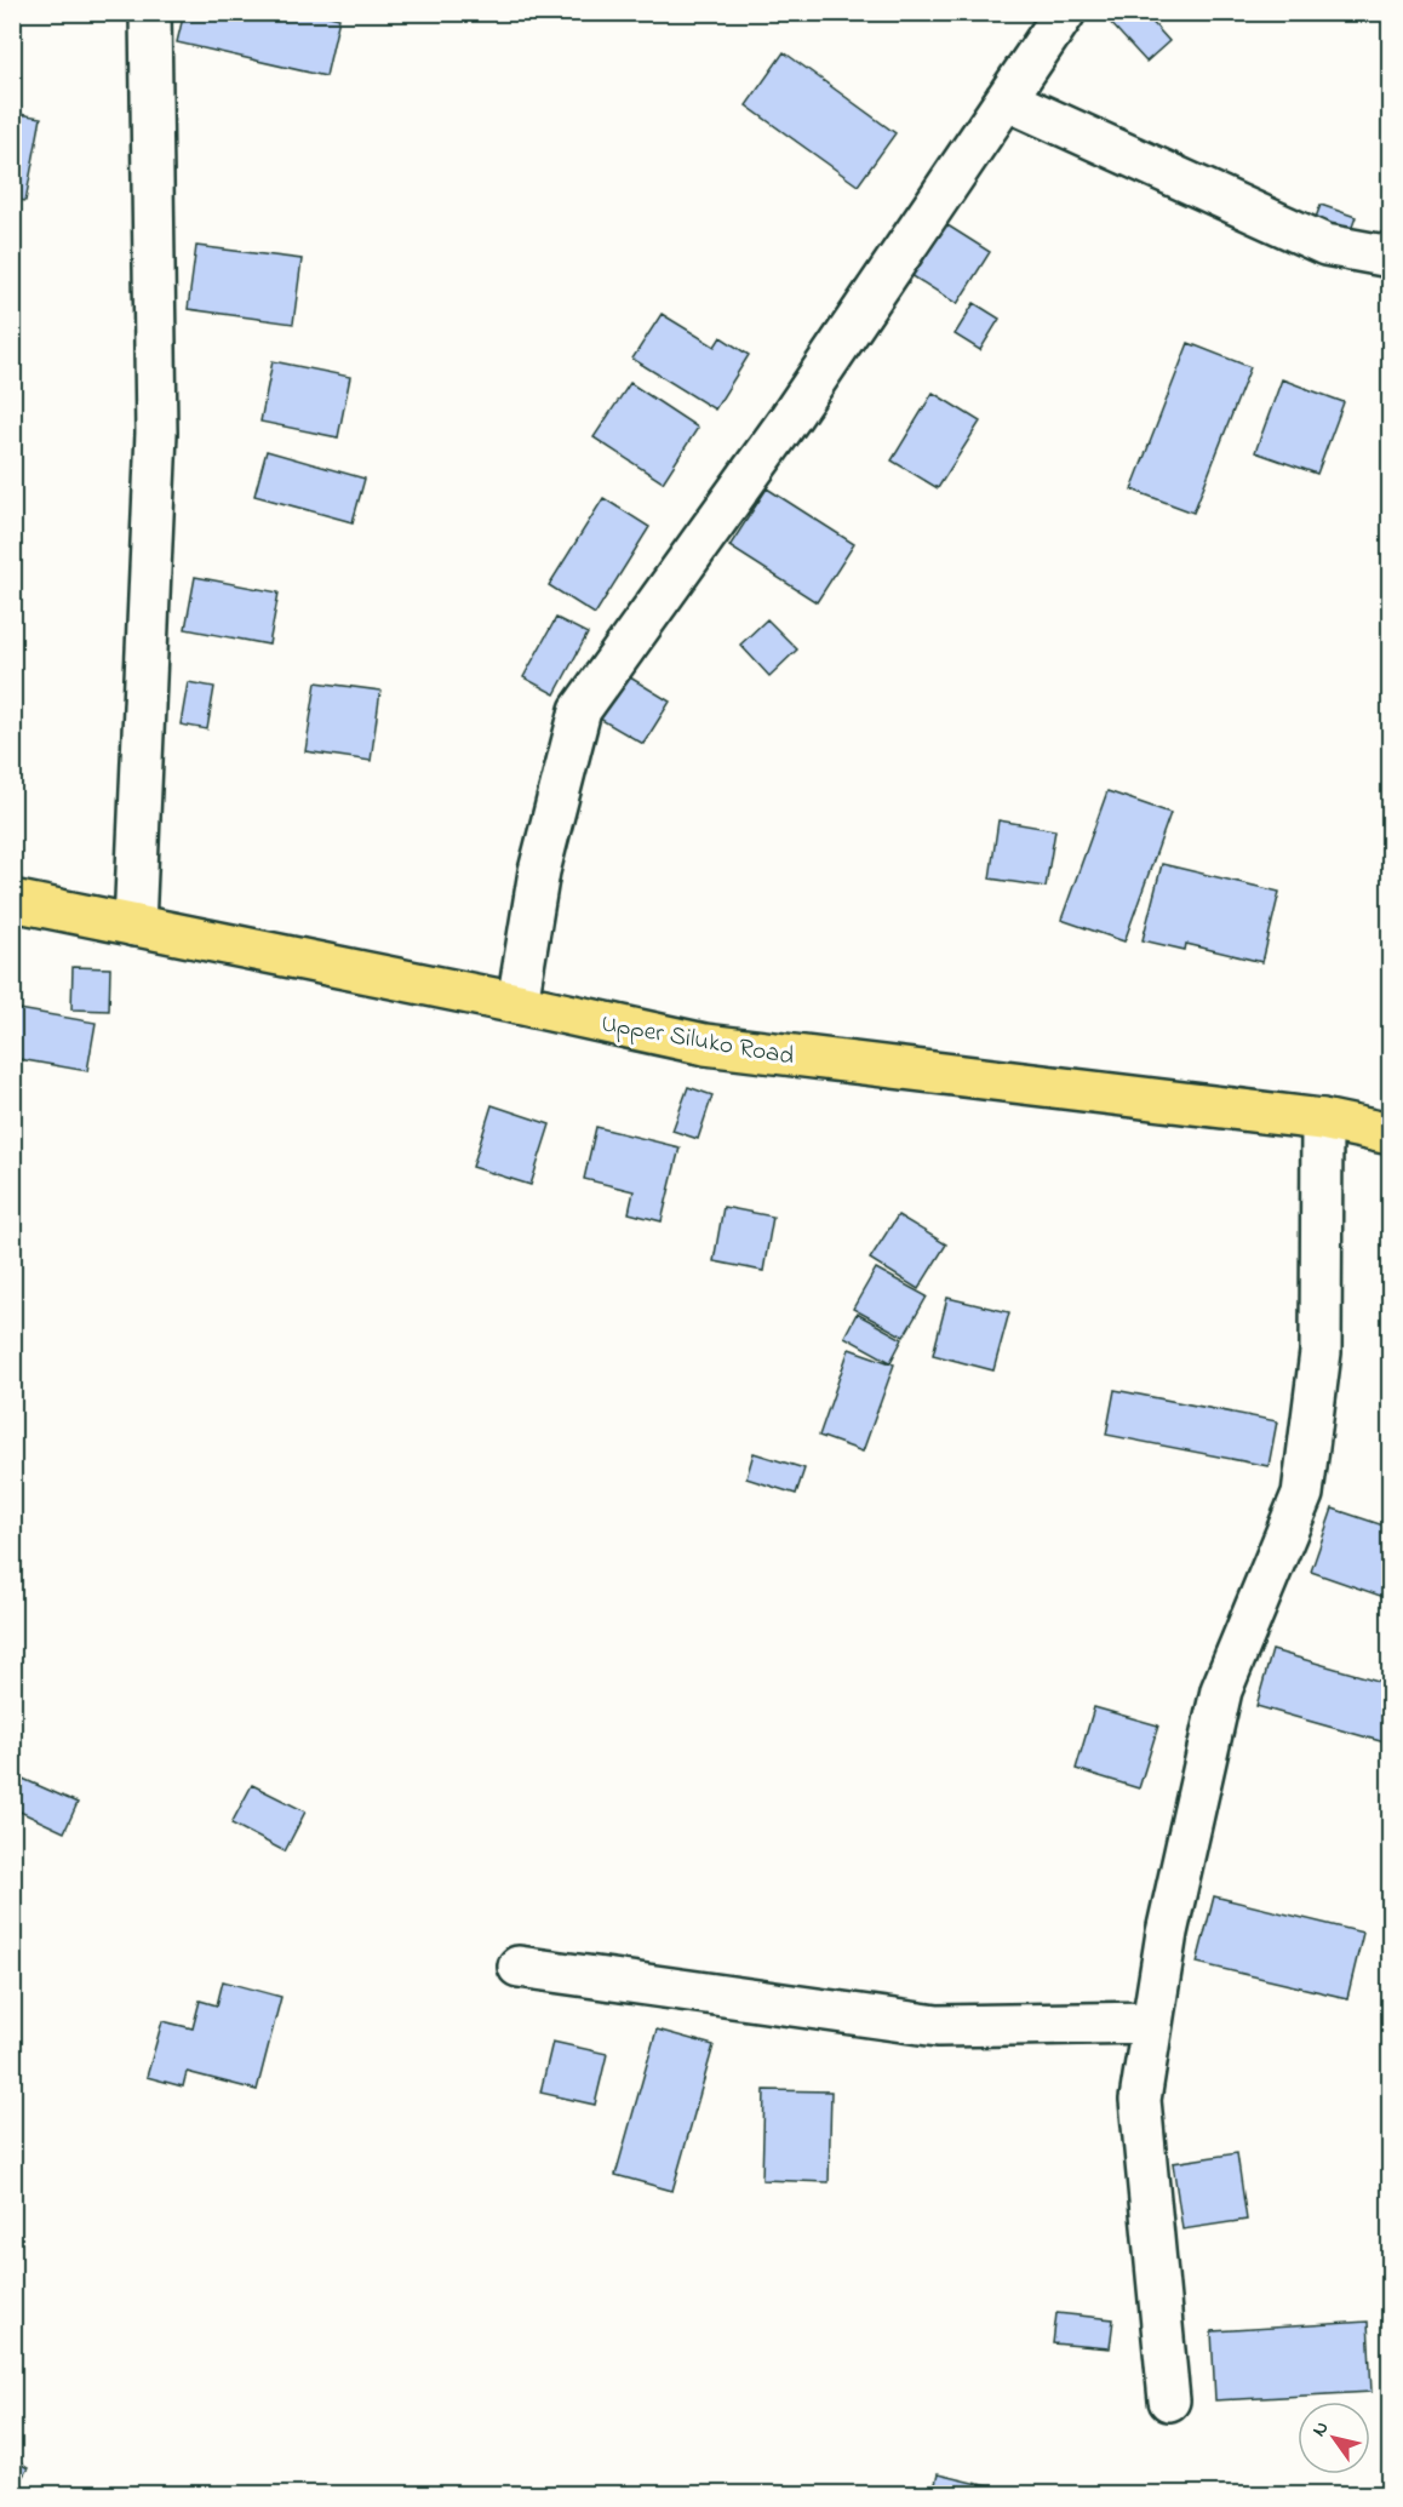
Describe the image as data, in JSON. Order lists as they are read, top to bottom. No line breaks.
{"streets":{"main road":["Upper Siluko Road"]},"north":"top left"}
